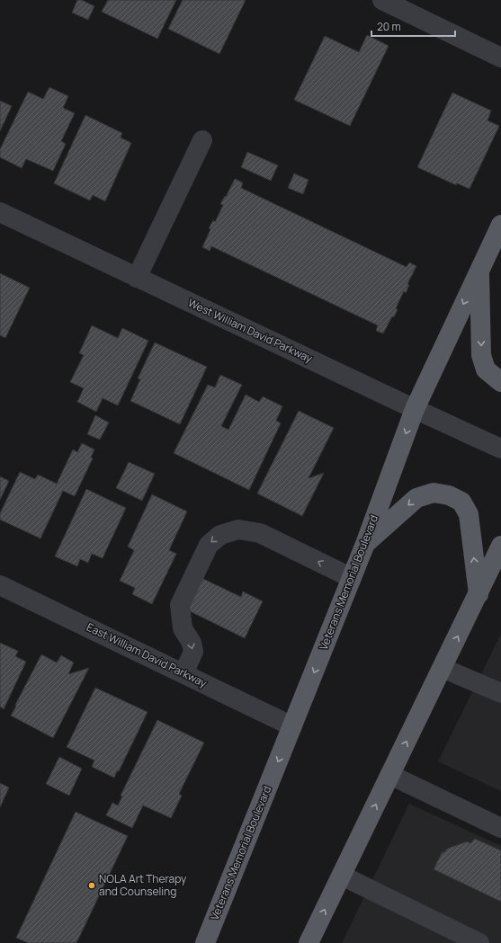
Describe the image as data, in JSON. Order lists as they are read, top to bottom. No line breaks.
{"streets":{"main road":["Veterans Memorial Boulevard"],"street":["West William David Parkway","East William David Parkway"]},"crossings":[["West William David Parkway","Veterans Memorial Boulevard"],["Veterans Memorial Boulevard","East William David Parkway"]],"places":["NOLA Art Therapy and Counseling"],"scale_bar":"20 m"}
